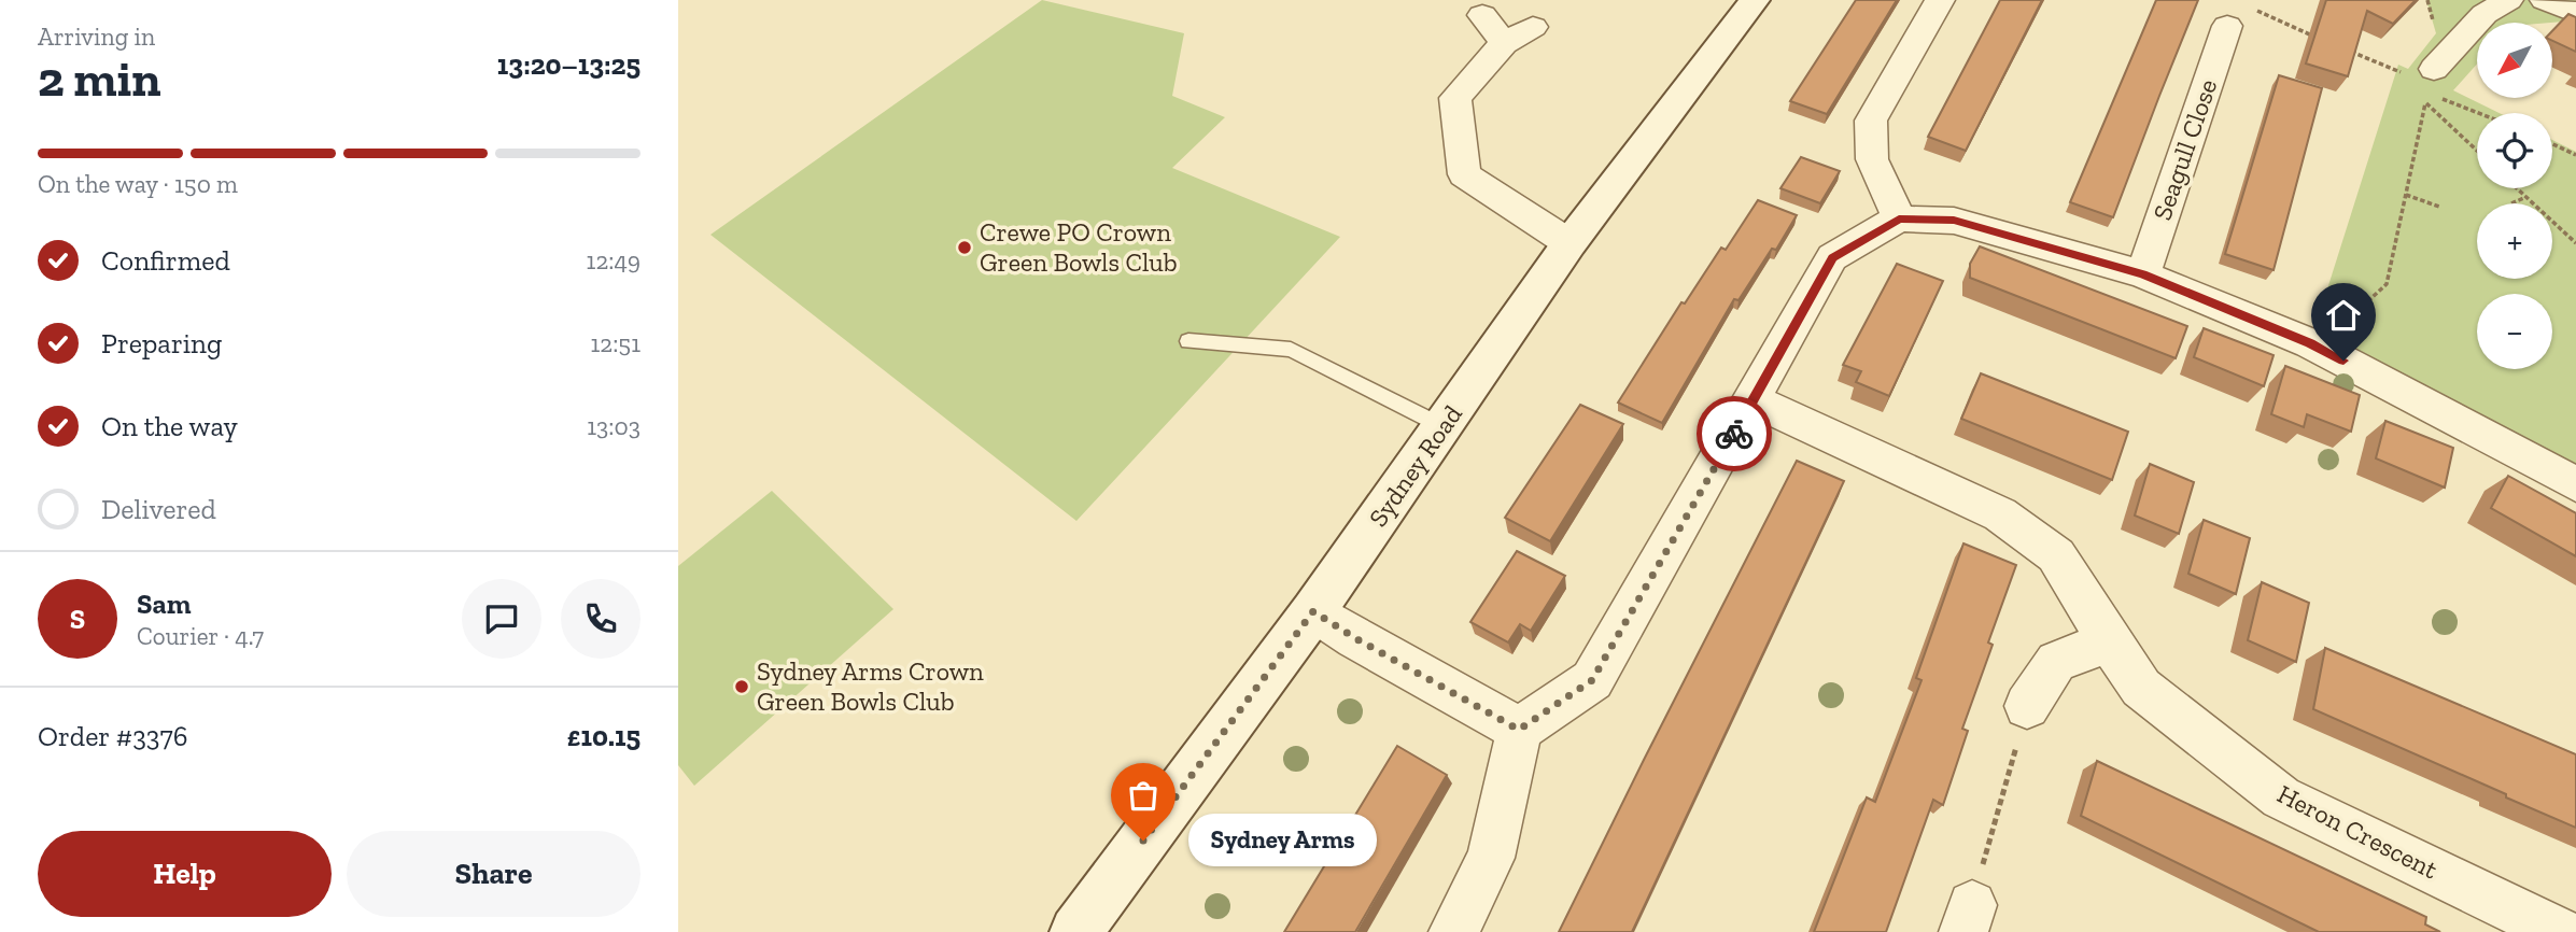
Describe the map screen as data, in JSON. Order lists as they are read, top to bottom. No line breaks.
{"streets":{"street":["Seagull Close","Sydney Road","Heron Crescent"]},"places":["Crewe PO Crown Green Bowls Club","Sydney Arms Crown Green Bowls Club","Sydney Arms"],"north":"bottom left","page":{"heading":["2 min","Arriving in","13:20–13:25"],"panel":["Sam","Courier · 4.7","Order #3376","£10.15"],"map_buttons":["+","−"],"bar":"On the way · 150 m","list":[["Confirmed","12:49"],["Preparing","12:51"],["On the way","13:03"],"Delivered"],"round":"S","bubble":"Sydney Arms","buttons":["Help","Share"]}}
